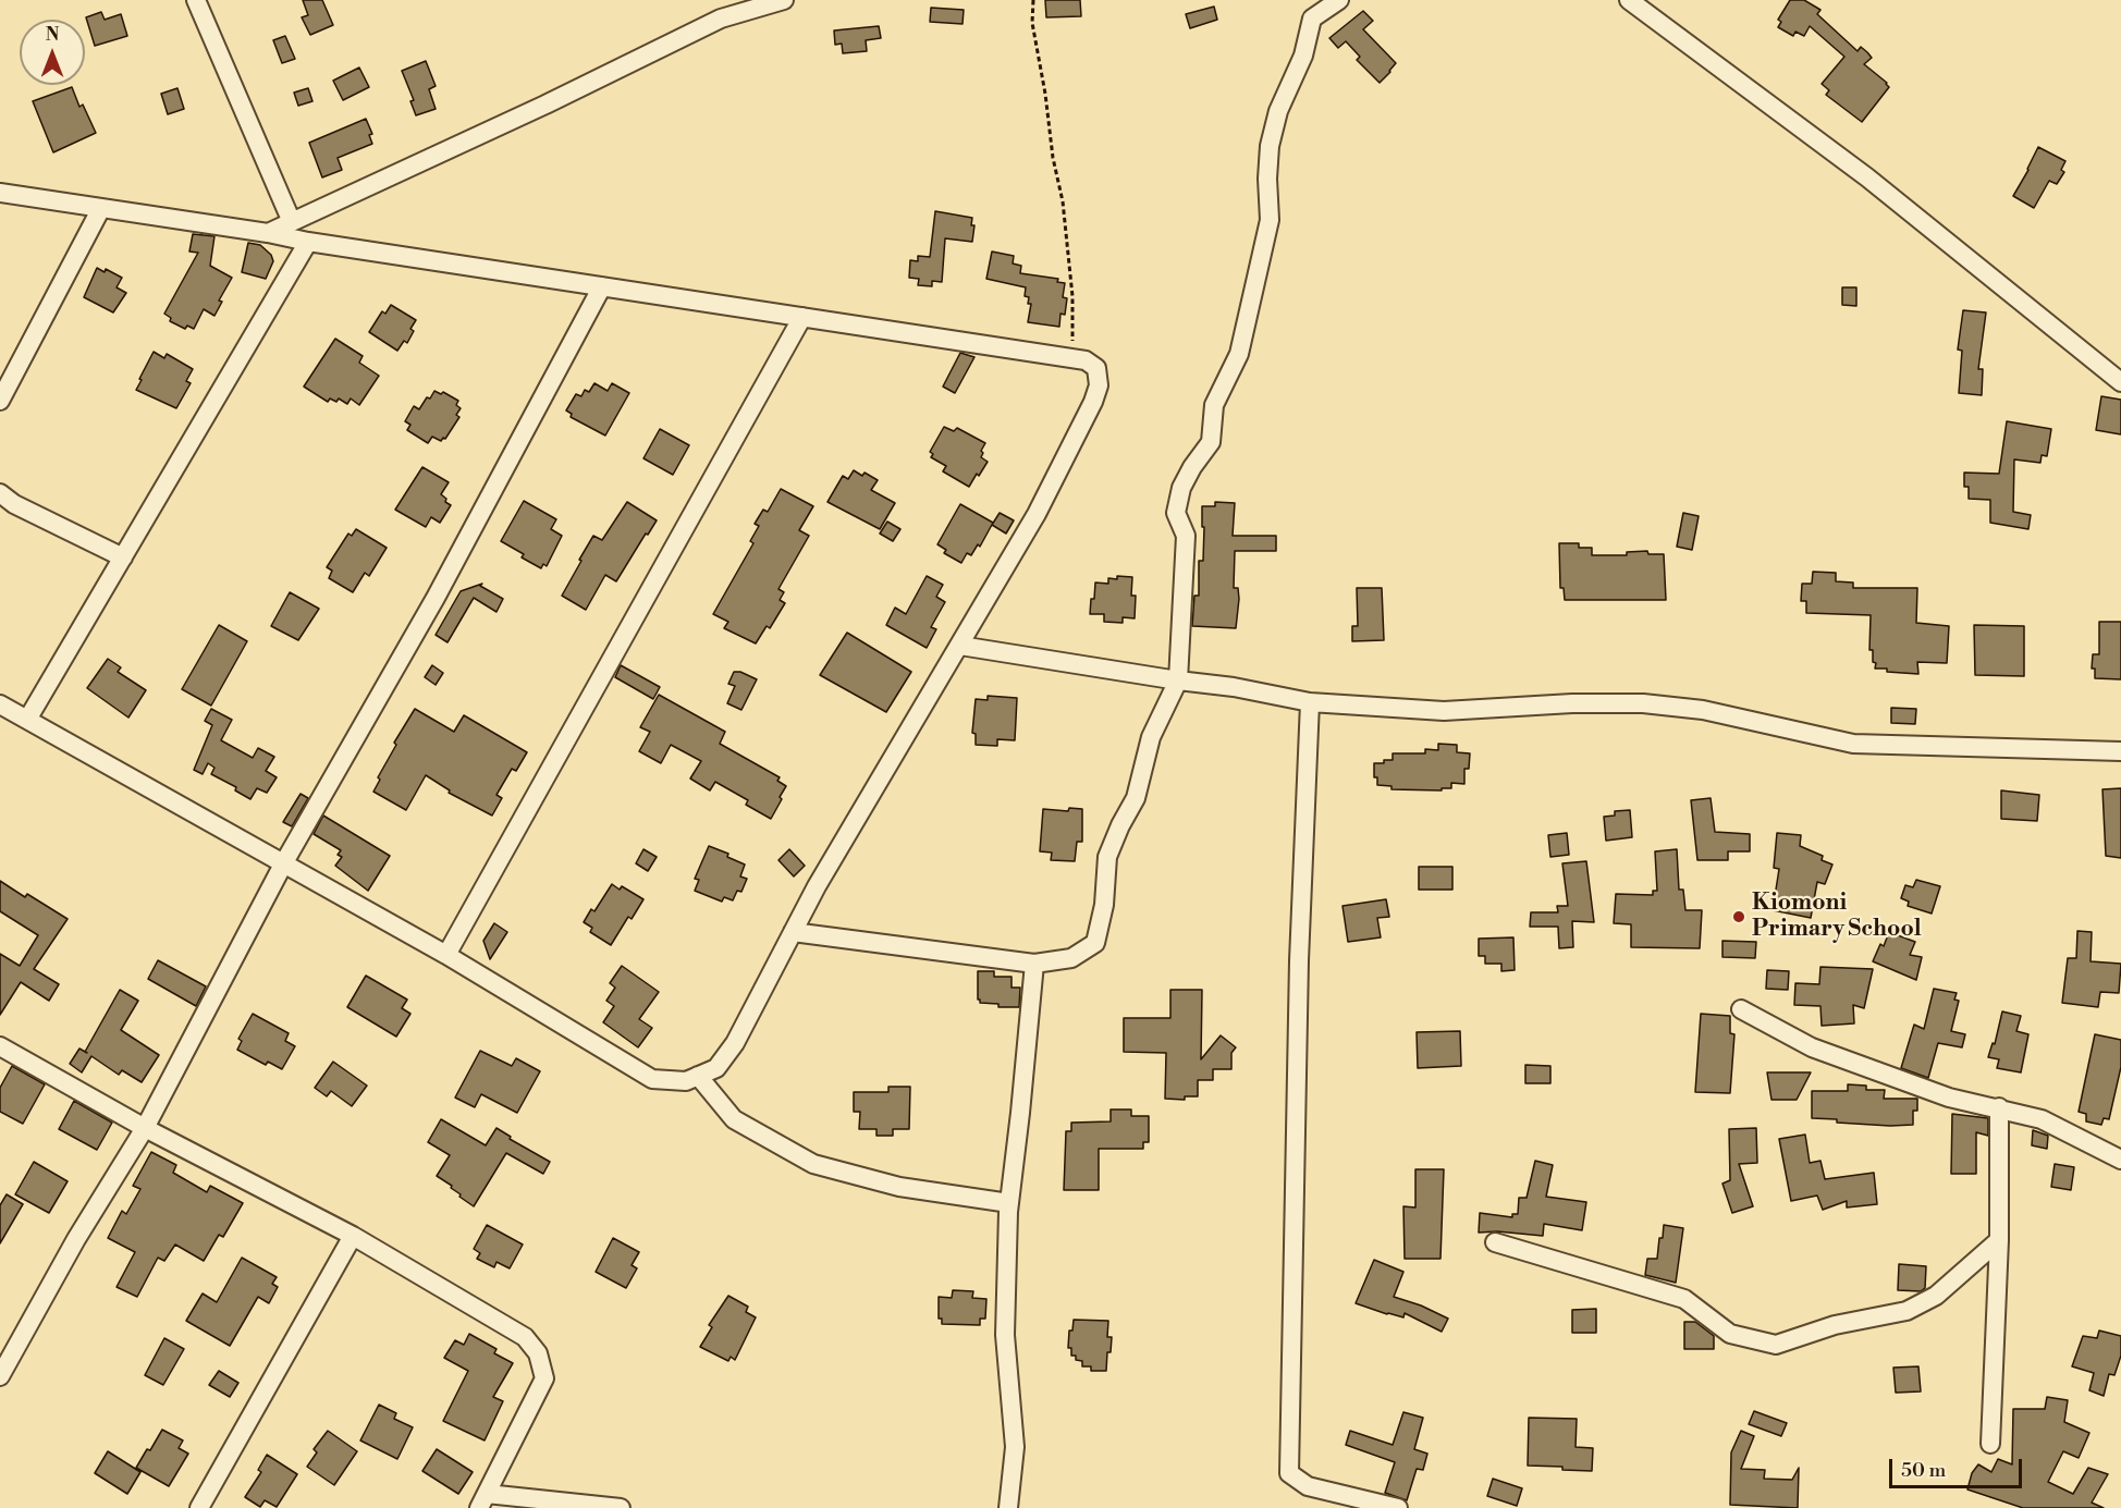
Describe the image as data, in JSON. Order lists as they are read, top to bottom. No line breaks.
{"places":["Kiomoni Primary School"],"scale_bar":"50 m","north":"top"}
